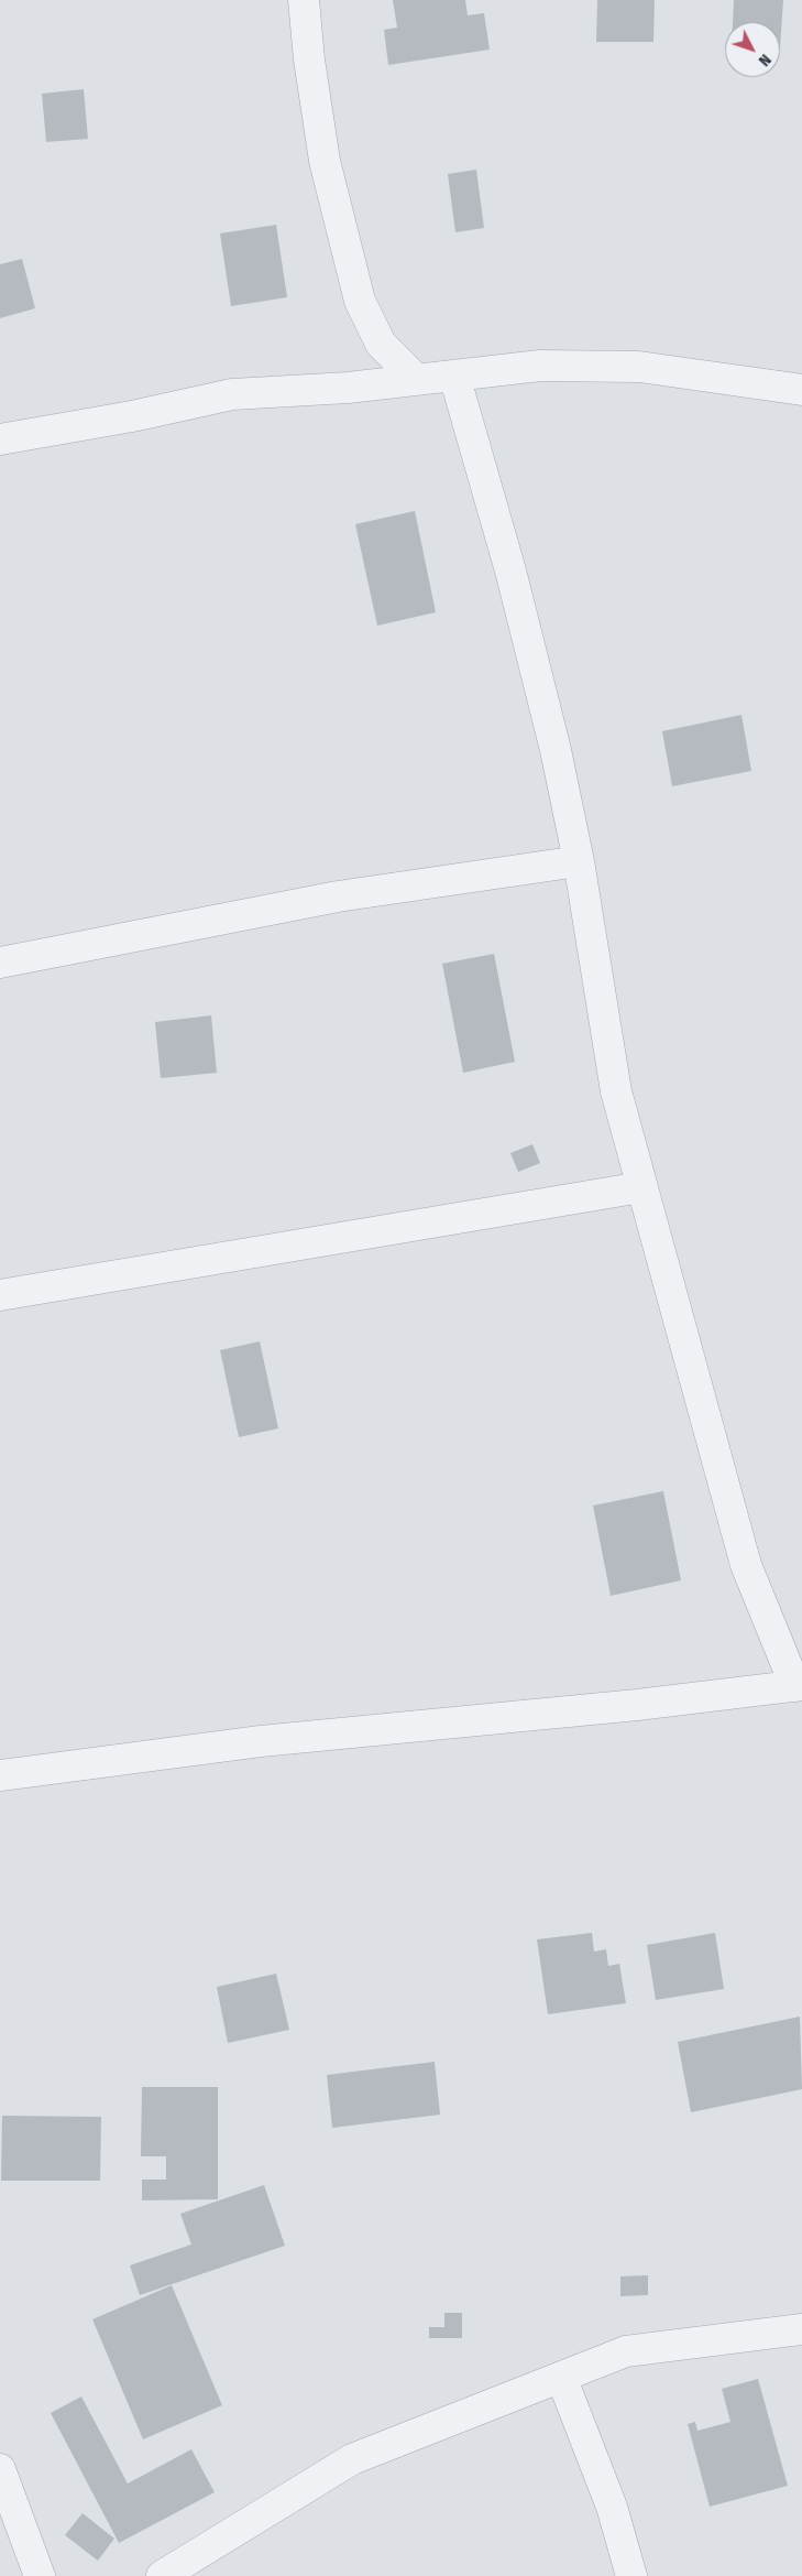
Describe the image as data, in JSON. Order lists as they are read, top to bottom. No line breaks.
{"north":"bottom right"}
